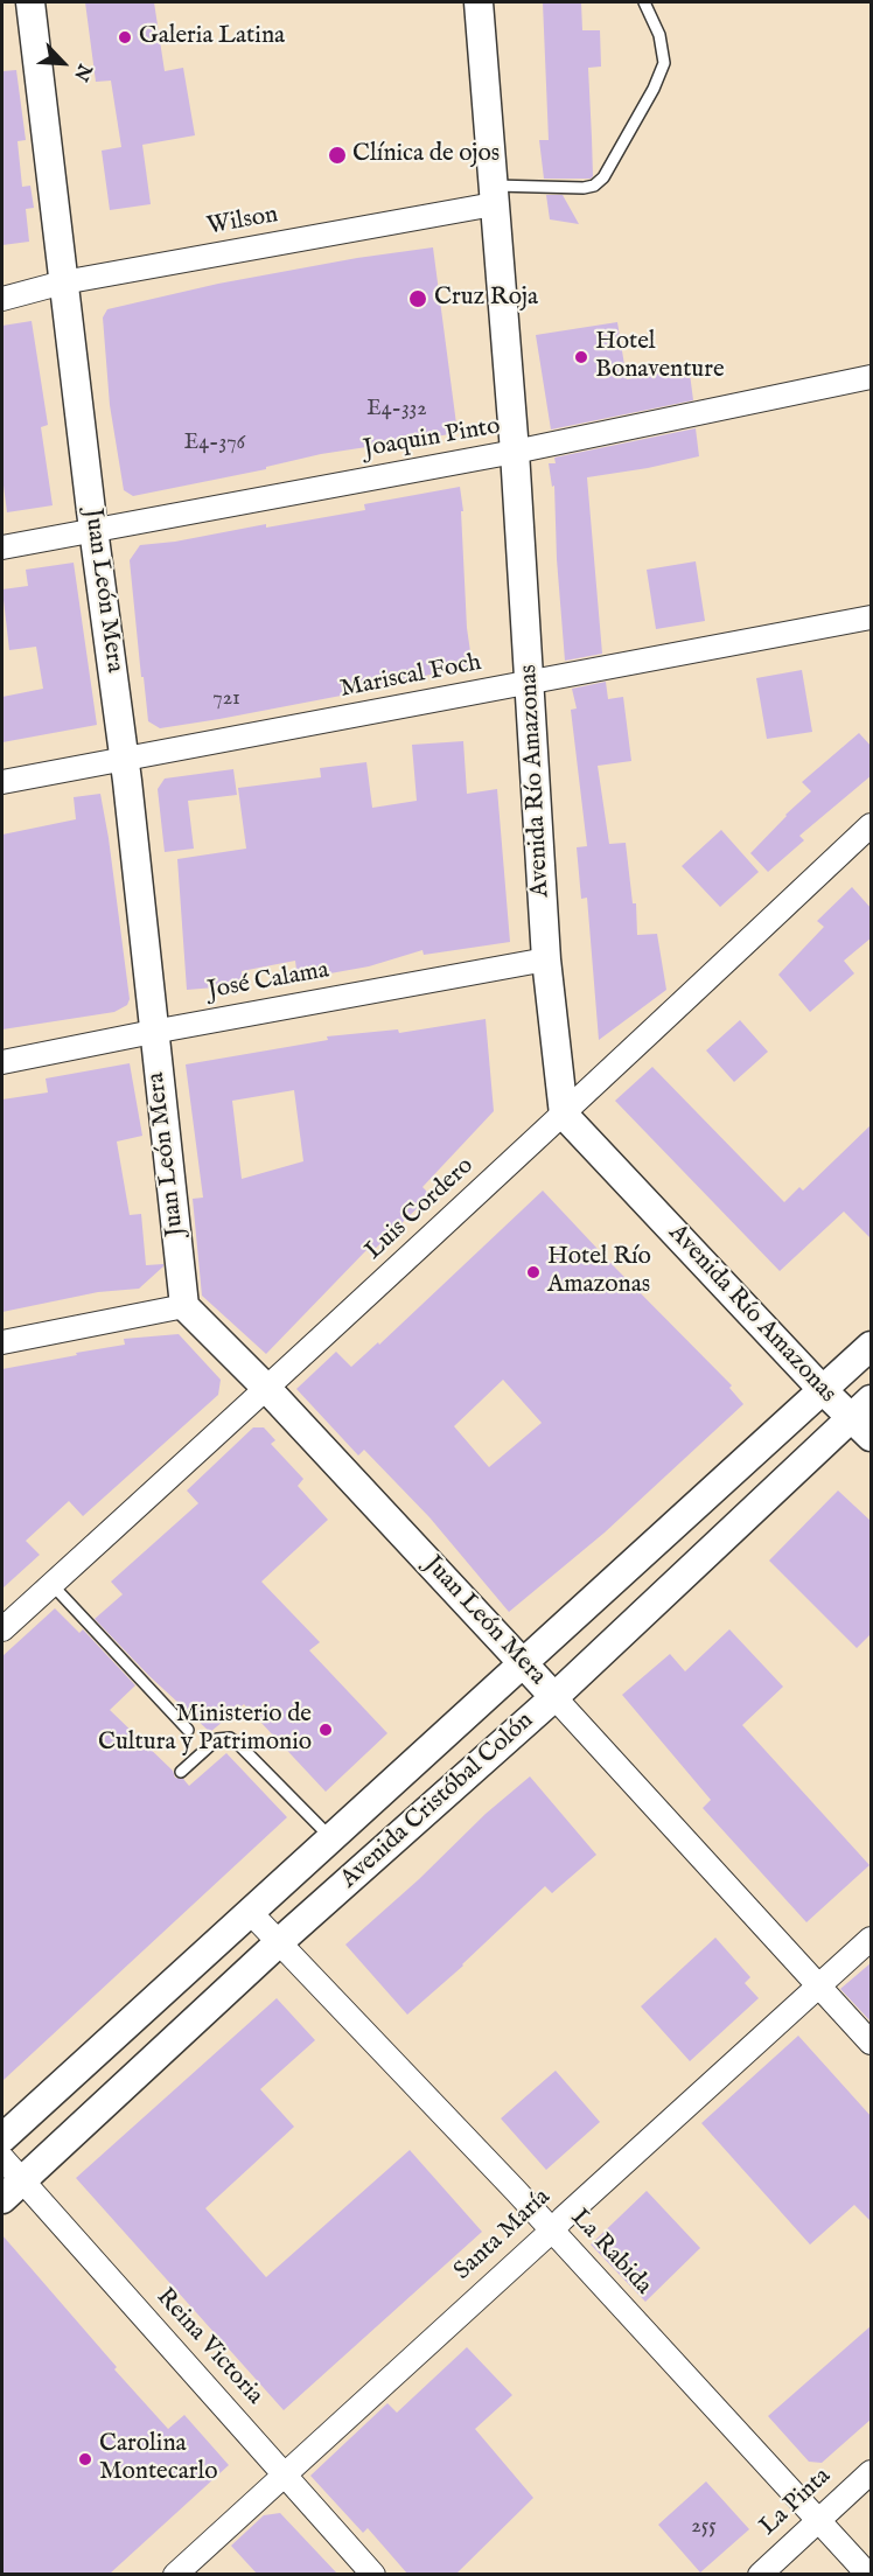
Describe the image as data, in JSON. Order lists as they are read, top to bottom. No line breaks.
{"streets":{"street":["Wilson","Joaquin Pinto","Juan León Mera","Mariscal Foch","Avenida Río Amazonas","José Calama","Luis Cordero","Avenida Cristóbal Colón","Santa María","La Rabida","Reina Victoria","La Pinta"]},"crossings":[["Wilson","Juan León Mera"],["Wilson","Avenida Río Amazonas"],["Joaquin Pinto","Juan León Mera"],["Joaquin Pinto","Avenida Río Amazonas"],["Juan León Mera","Mariscal Foch"],["Juan León Mera","José Calama"],["Juan León Mera","Luis Cordero"],["Juan León Mera","Avenida Cristóbal Colón"],["Juan León Mera","Santa María"],["Mariscal Foch","Avenida Río Amazonas"],["Avenida Río Amazonas","José Calama"],["Avenida Río Amazonas","Luis Cordero"],["Avenida Río Amazonas","Avenida Cristóbal Colón"],["Avenida Cristóbal Colón","La Rabida"],["Avenida Cristóbal Colón","Reina Victoria"],["Santa María","La Rabida"],["Santa María","Reina Victoria"],["La Rabida","La Pinta"]],"places":["Galeria Latina","Clínica de ojos","Cruz Roja","Hotel Bonaventure","Hotel Río Amazonas","Ministerio de Cultura y Patrimonio","Carolina Montecarlo"],"house_numbers":["E4-332","E4-376","721","255"],"north":"bottom right"}
